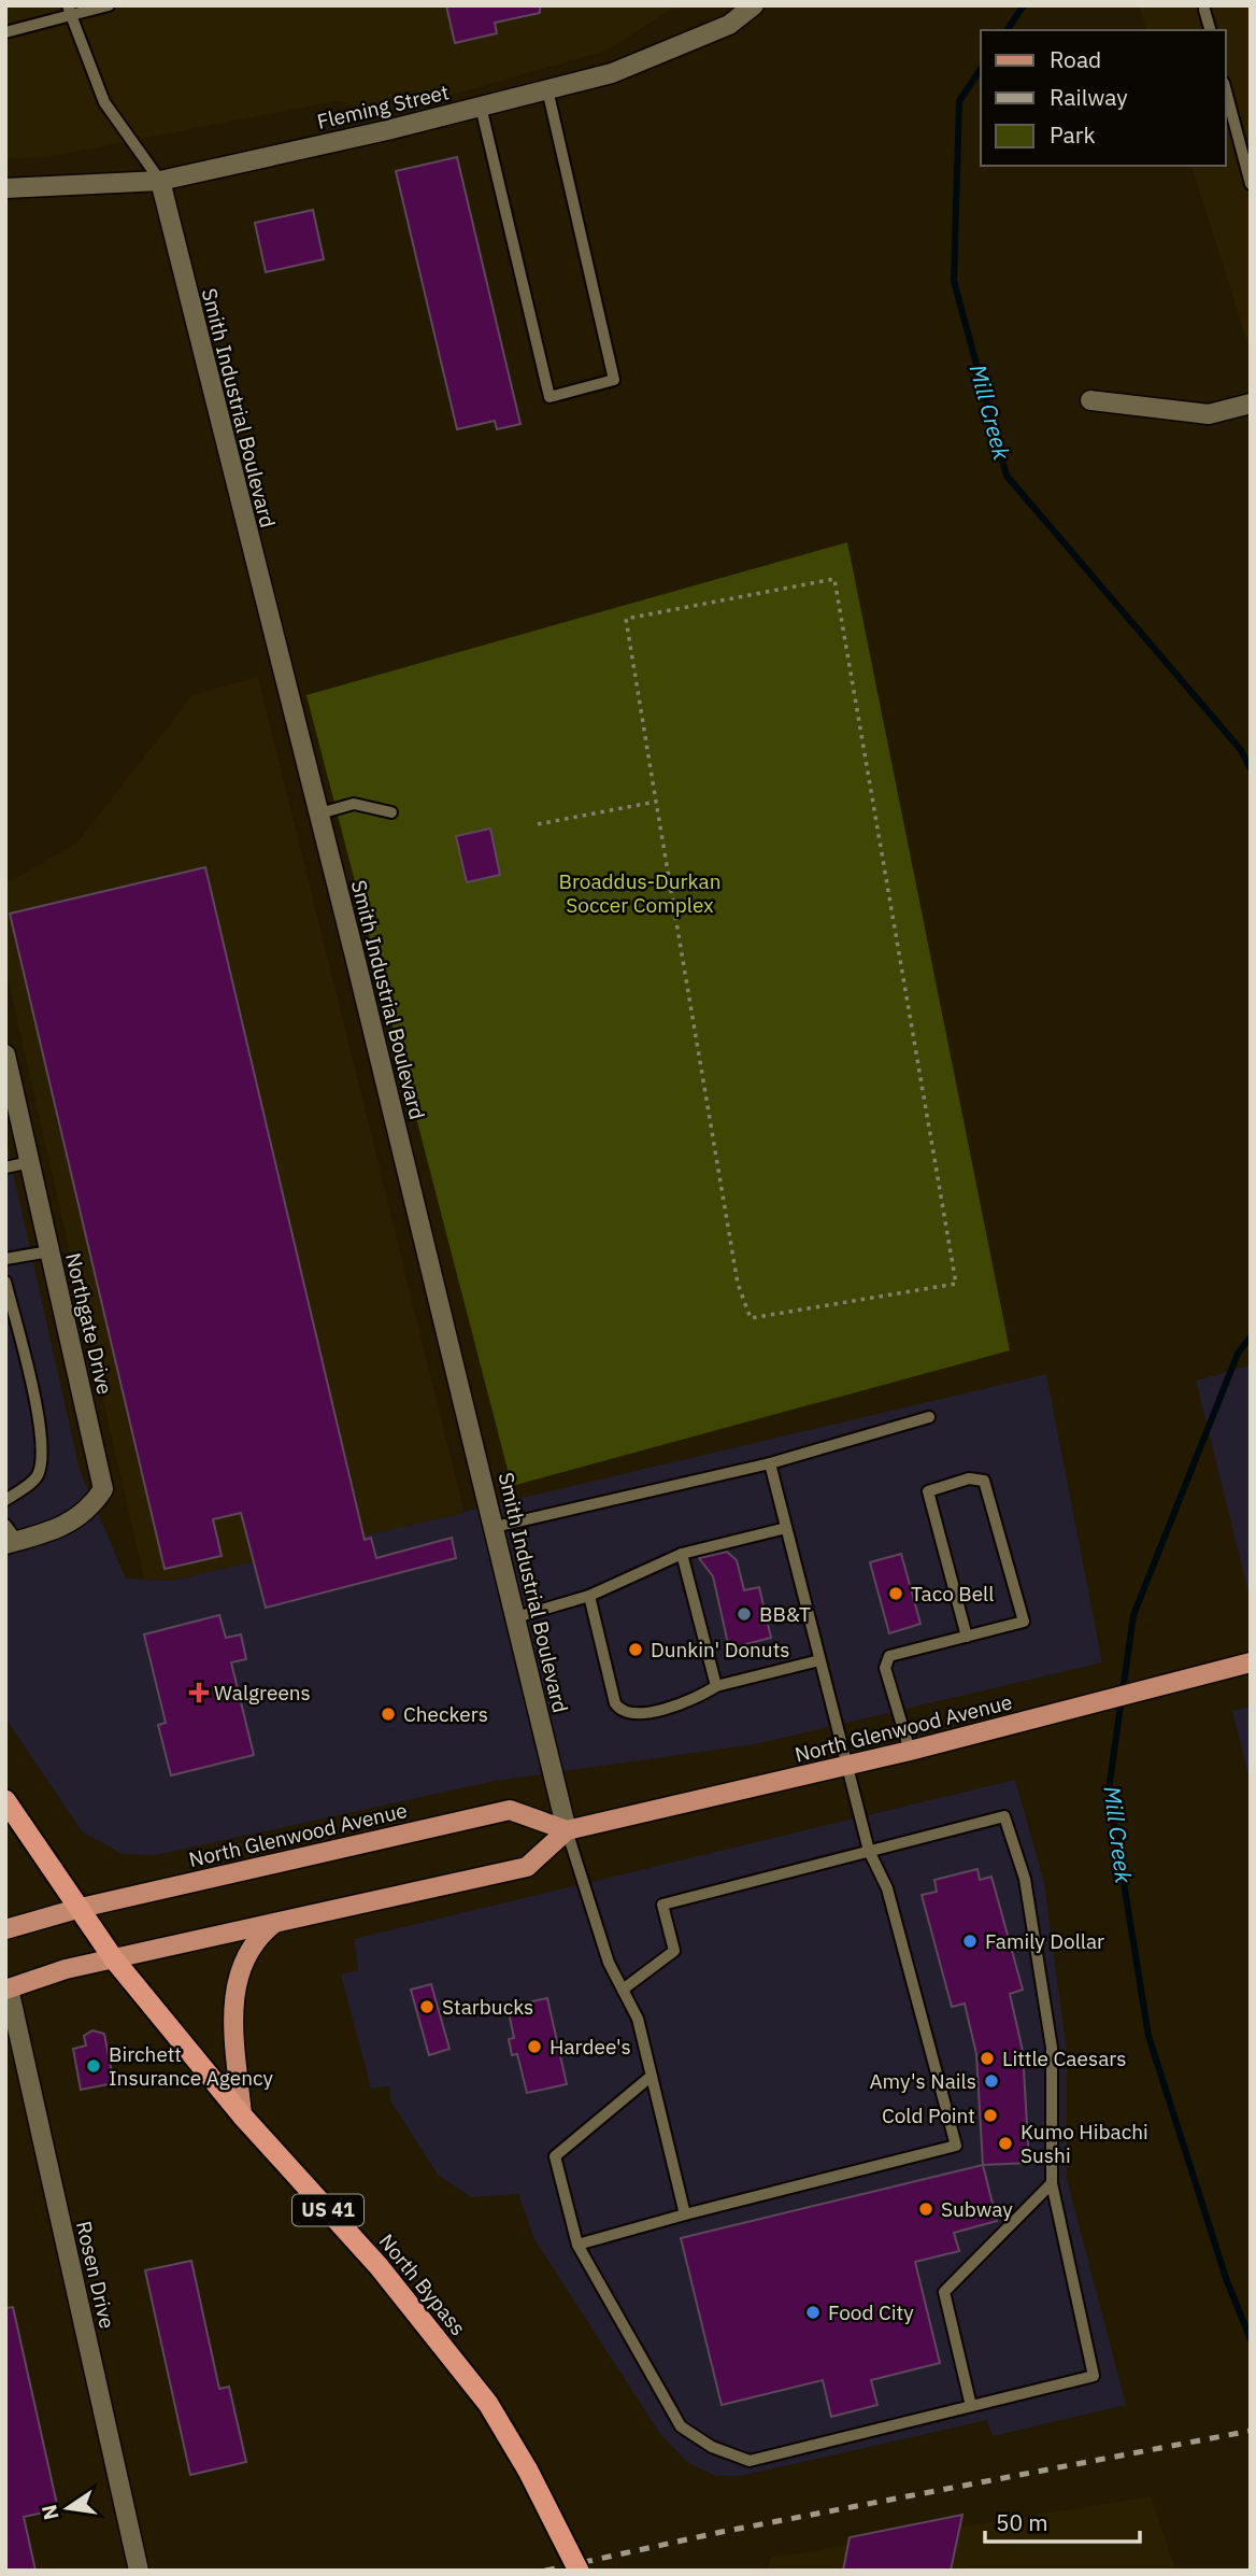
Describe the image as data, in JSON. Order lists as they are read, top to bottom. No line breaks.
{"streets":{"highway":["US 41","North Bypass"],"main road":["North Glenwood Avenue"],"street":["Fleming Street","Smith Industrial Boulevard","Northgate Drive","Rosen Drive"]},"crossings":[["Fleming Street","Smith Industrial Boulevard"],["Smith Industrial Boulevard","North Glenwood Avenue"],["North Glenwood Avenue","Rosen Drive"],["North Glenwood Avenue","North Bypass"]],"water":["Mill Creek"],"parks":["Broaddus-Durkan Soccer Complex"],"places":{"other":["Taco Bell","BB&T","Dunkin' Donuts","Checkers","Family Dollar","Starbucks","Hardee's","Little Caesars","Birchett Insurance Agency","Amy's Nails","Cold Point","Kumo Hibachi Sushi","Subway","Food City"],"health":["Walgreens"]},"legend":["Road","Railway","Park"],"scale_bar":"50 m","north":"left"}
